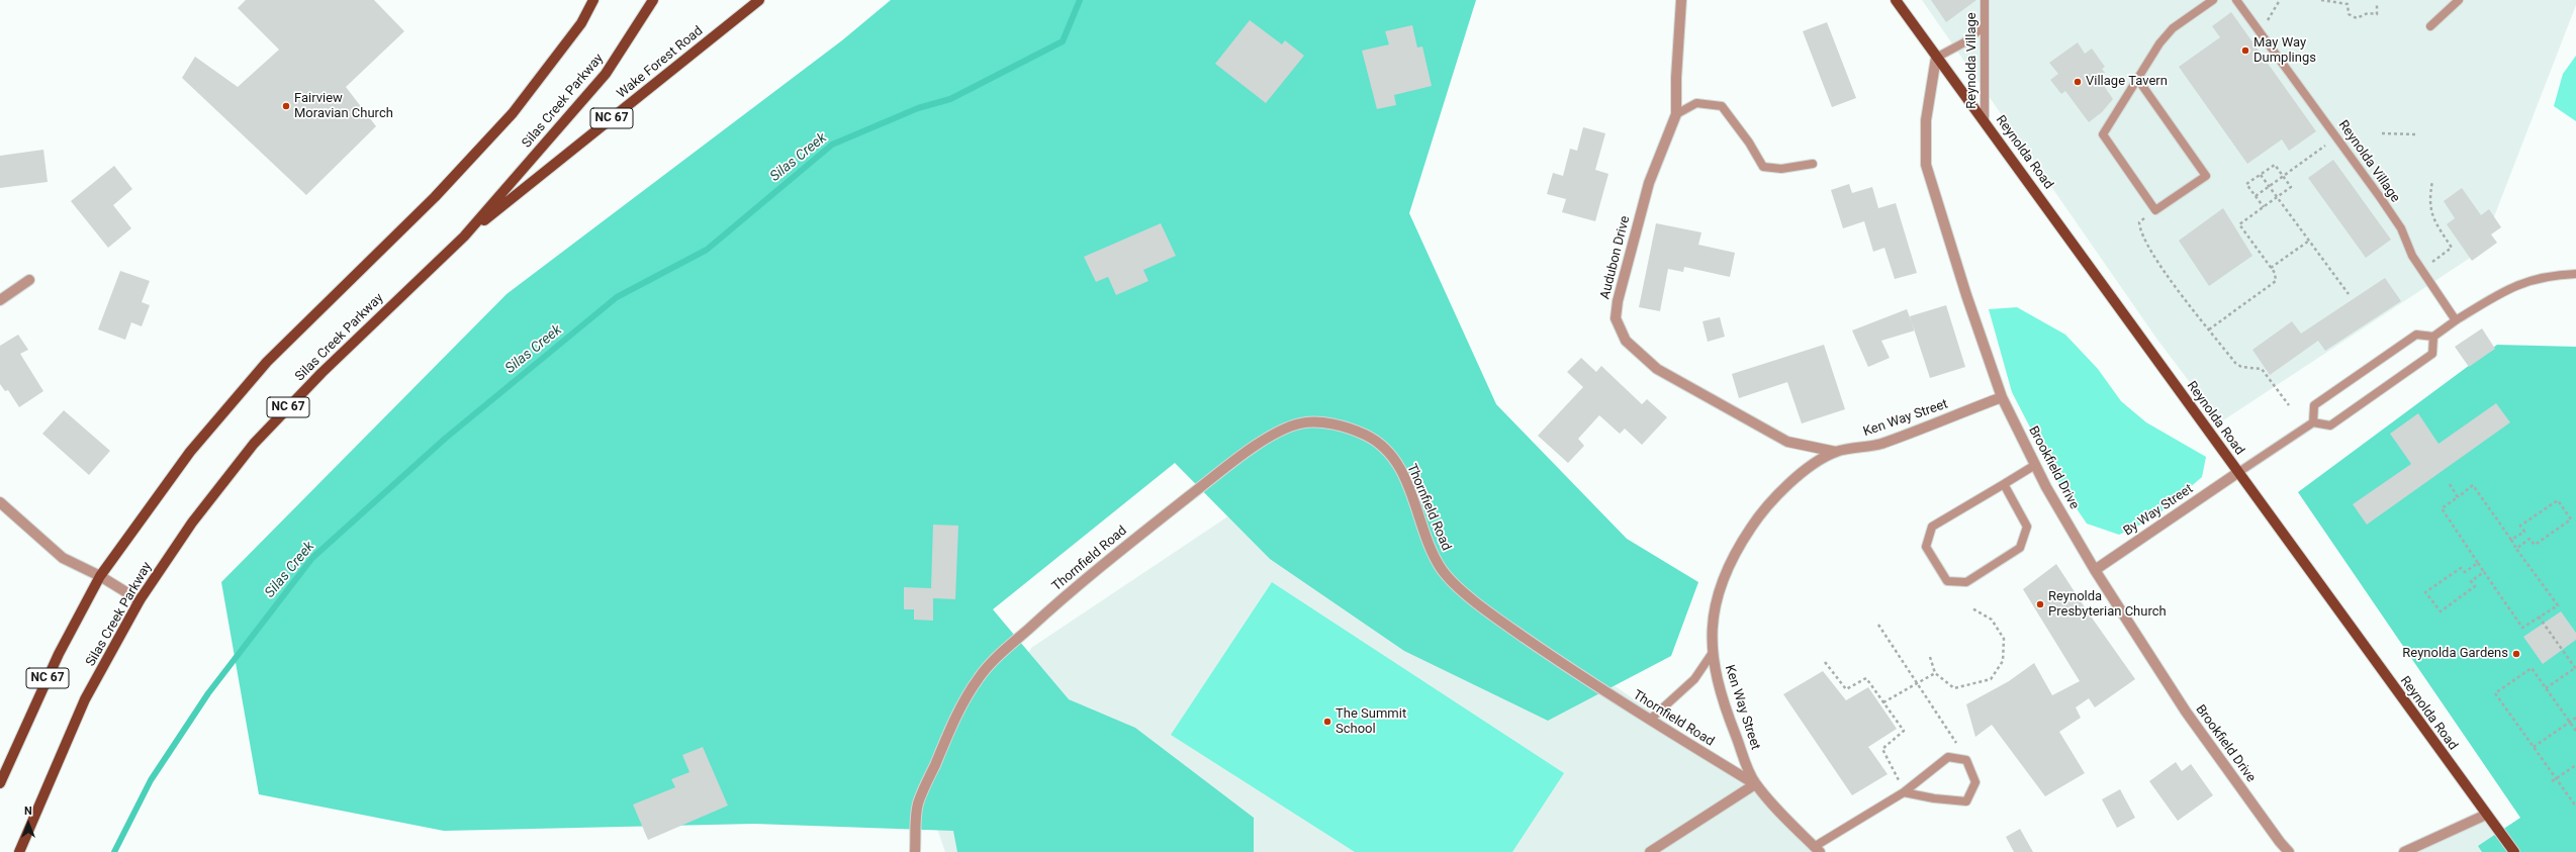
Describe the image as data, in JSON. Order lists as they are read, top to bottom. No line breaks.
{"streets":{"main road":["Wake Forest Road","Silas Creek Parkway","NC 67","Reynolda Road"],"street":["Audubon Drive","Ken Way Street","Brookfield Drive","Thornfield Road","By Way Street"],"lane":["Reynolda Village"]},"crossings":[["Reynolda Village","Reynolda Road"],["Wake Forest Road","Silas Creek Parkway"],["Reynolda Road","Brookfield Drive"],["Reynolda Road","By Way Street"],["Audubon Drive","Ken Way Street"],["Ken Way Street","Brookfield Drive"],["Ken Way Street","Thornfield Road"],["Brookfield Drive","By Way Street"]],"water":["Silas Creek"],"places":["May Way Dumplings","Village Tavern","Fairview Moravian Church","Reynolda Presbyterian Church","Reynolda Gardens","The Summit School"],"north":"top"}
